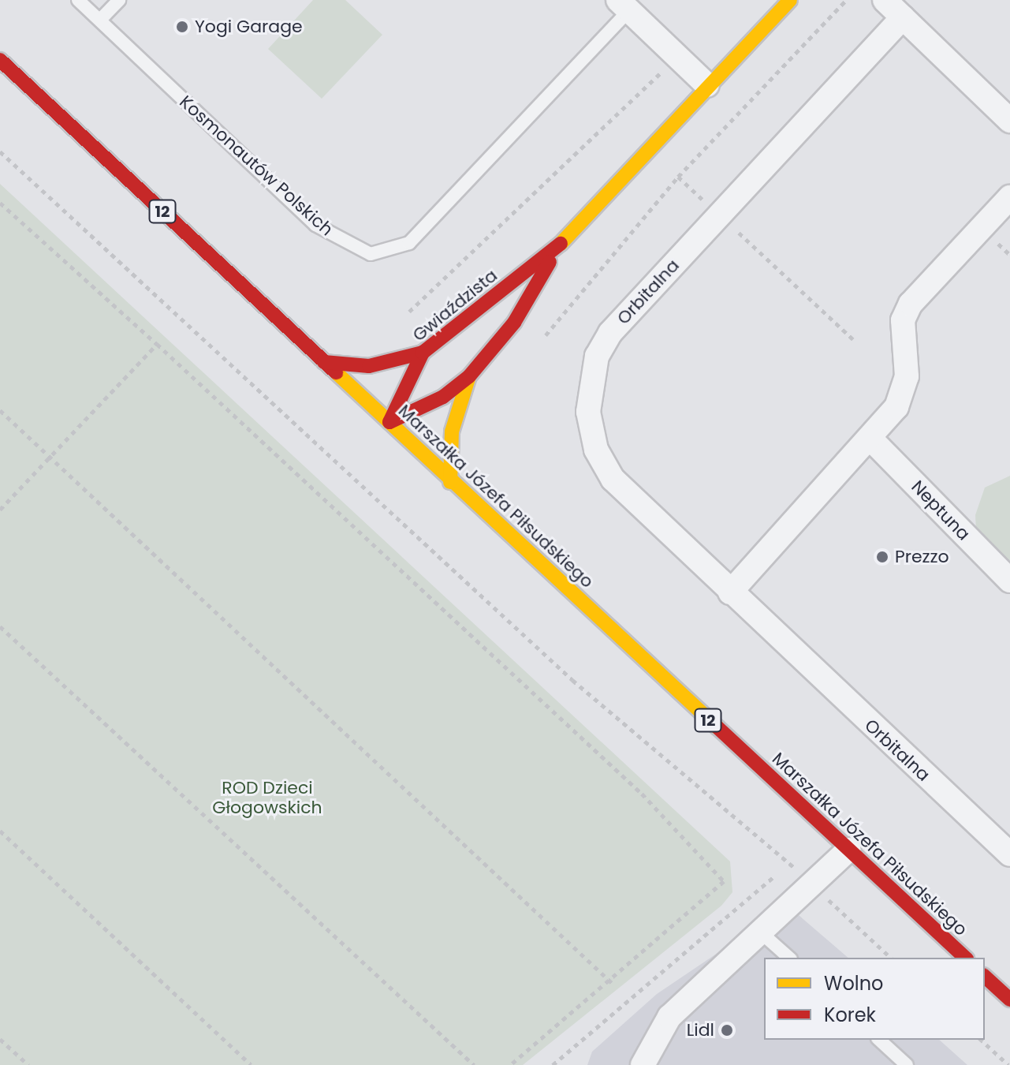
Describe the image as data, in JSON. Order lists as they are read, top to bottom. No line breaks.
{"streets":{"main road":["12","Gwiaździsta","Marszałka Józefa Piłsudskiego"],"street":["Kosmonautów Polskich","Orbitalna","Neptuna"]},"crossings":[["Kosmonautów Polskich","Gwiaździsta"],["Gwiaździsta","Marszałka Józefa Piłsudskiego"]],"parks":["ROD Dzieci Głogowskich"],"places":["Yogi Garage","Prezzo","Lidl"],"legend":["Wolno","Korek"]}
